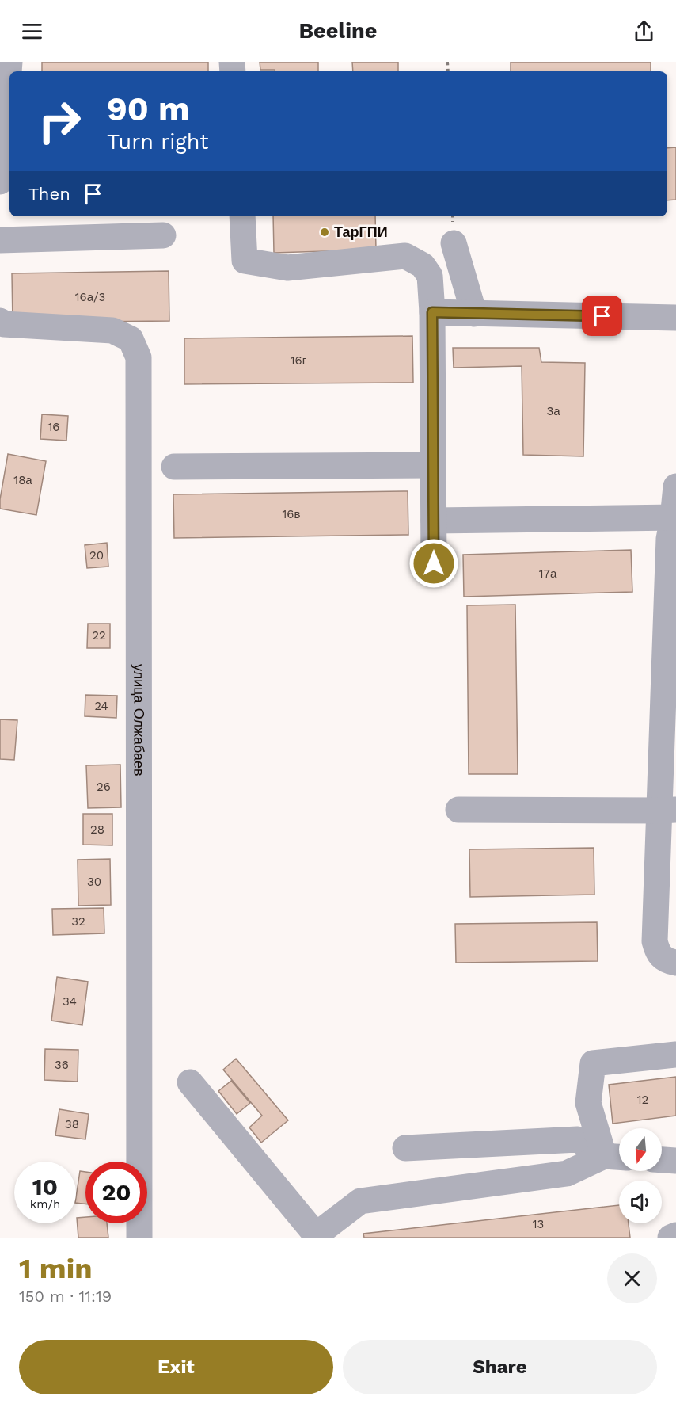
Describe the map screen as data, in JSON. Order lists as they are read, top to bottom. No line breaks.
{"streets":{"street":["улица Олжабаев"]},"places":["ТарГПИ"],"house_numbers":["16а/3","16г","3а","16","18а","16в","20","17а","22","24","26","28","30","32","34","36","12","38","13"],"north":"bottom","page":{"header":"Beeline","turn":["90 m","Turn right"],"then":"Then","speed":"10 km/h","limit":"20","heading":["1 min","150 m · 11:19"],"buttons":["Exit","Share"]}}
